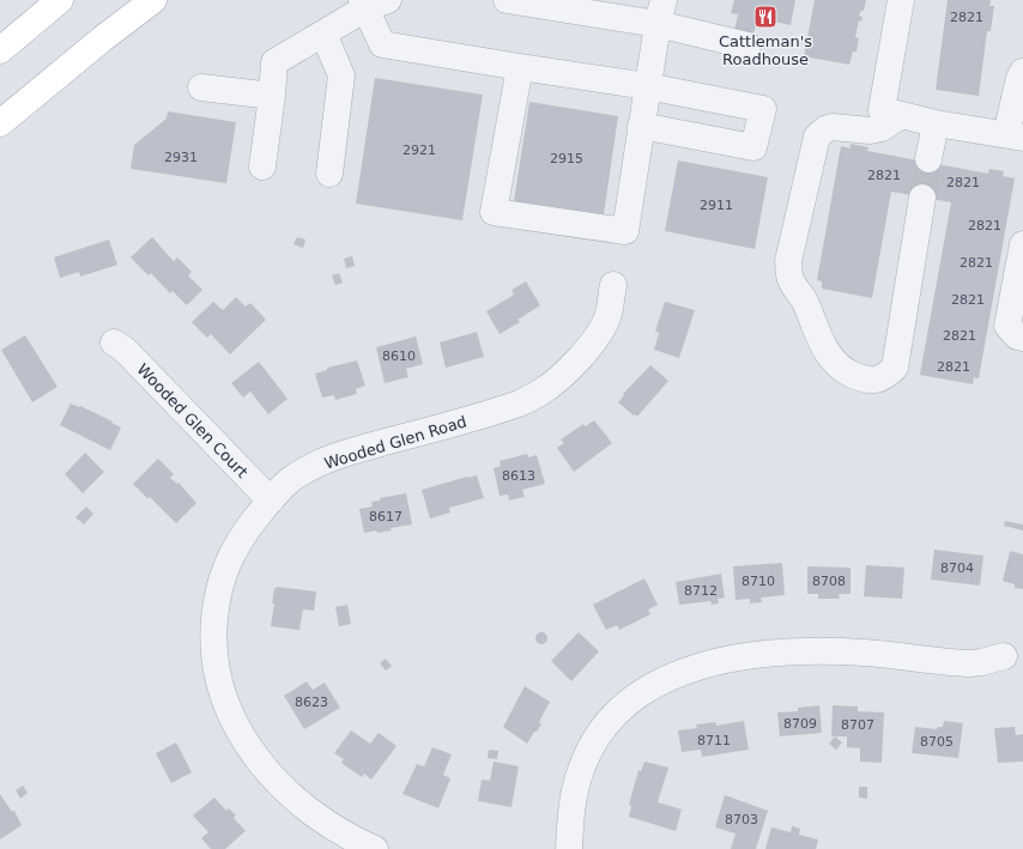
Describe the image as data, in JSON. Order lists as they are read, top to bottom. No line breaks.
{"streets":{"street":["Wooded Glen Court","Wooded Glen Road"]},"crossings":[["Wooded Glen Court","Wooded Glen Road"]],"places":{"restaurant":["Cattleman's Roadhouse"]},"house_numbers":["2821","2921","2931","2915","2821","2821","2911","2821","2821","2821","2821","8610","2821","8613","8617","8704","8710","8708","8712","8623","8709","8707","8711","8705","8703"]}
